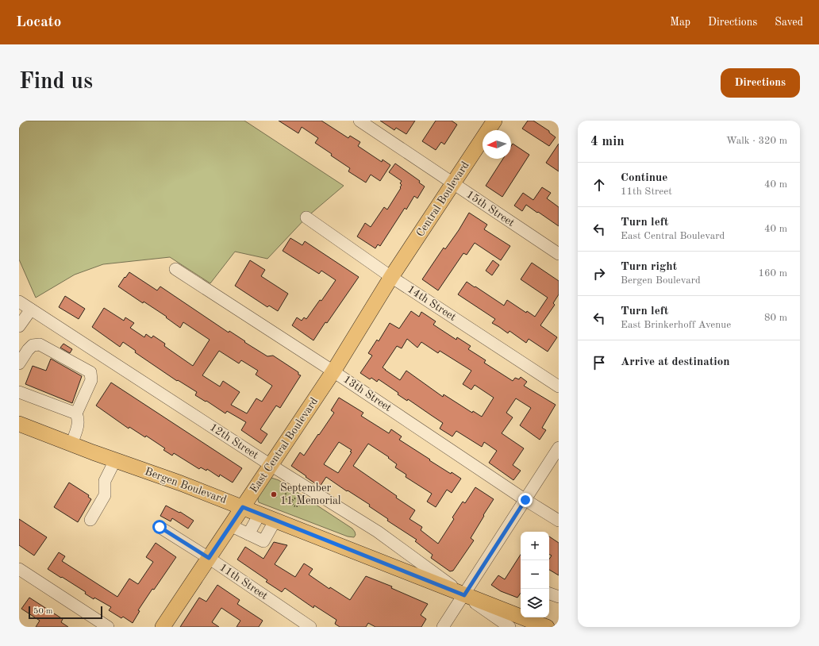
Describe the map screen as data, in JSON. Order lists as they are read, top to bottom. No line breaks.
{"streets":{"main road":["Central Boulevard","East Central Boulevard","Bergen Boulevard"],"street":["15th Street","14th Street","13th Street","12th Street","11th Street"]},"crossings":[["Central Boulevard","15th Street"],["Central Boulevard","14th Street"],["Central Boulevard","East Central Boulevard"],["14th Street","East Central Boulevard"],["13th Street","East Central Boulevard"],["12th Street","East Central Boulevard"],["12th Street","Bergen Boulevard"],["East Central Boulevard","Bergen Boulevard"],["East Central Boulevard","11th Street"]],"places":["September 11 Memorial"],"scale_bar":"50 m","north":"left","page":{"header":"Locato","nav":["Map","Directions","Saved"],"buttons":"Directions","title":"Find us","heading":["4 min","Walk · 320 m"],"list":[["Continue","11th Street","40 m"],["Turn left","East Central Boulevard","40 m"],["Turn right","Bergen Boulevard","160 m"],["Turn left","East Brinkerhoff Avenue","80 m"],"Arrive at destination"],"map_buttons":["+","−"],"scale":"50 m"}}
